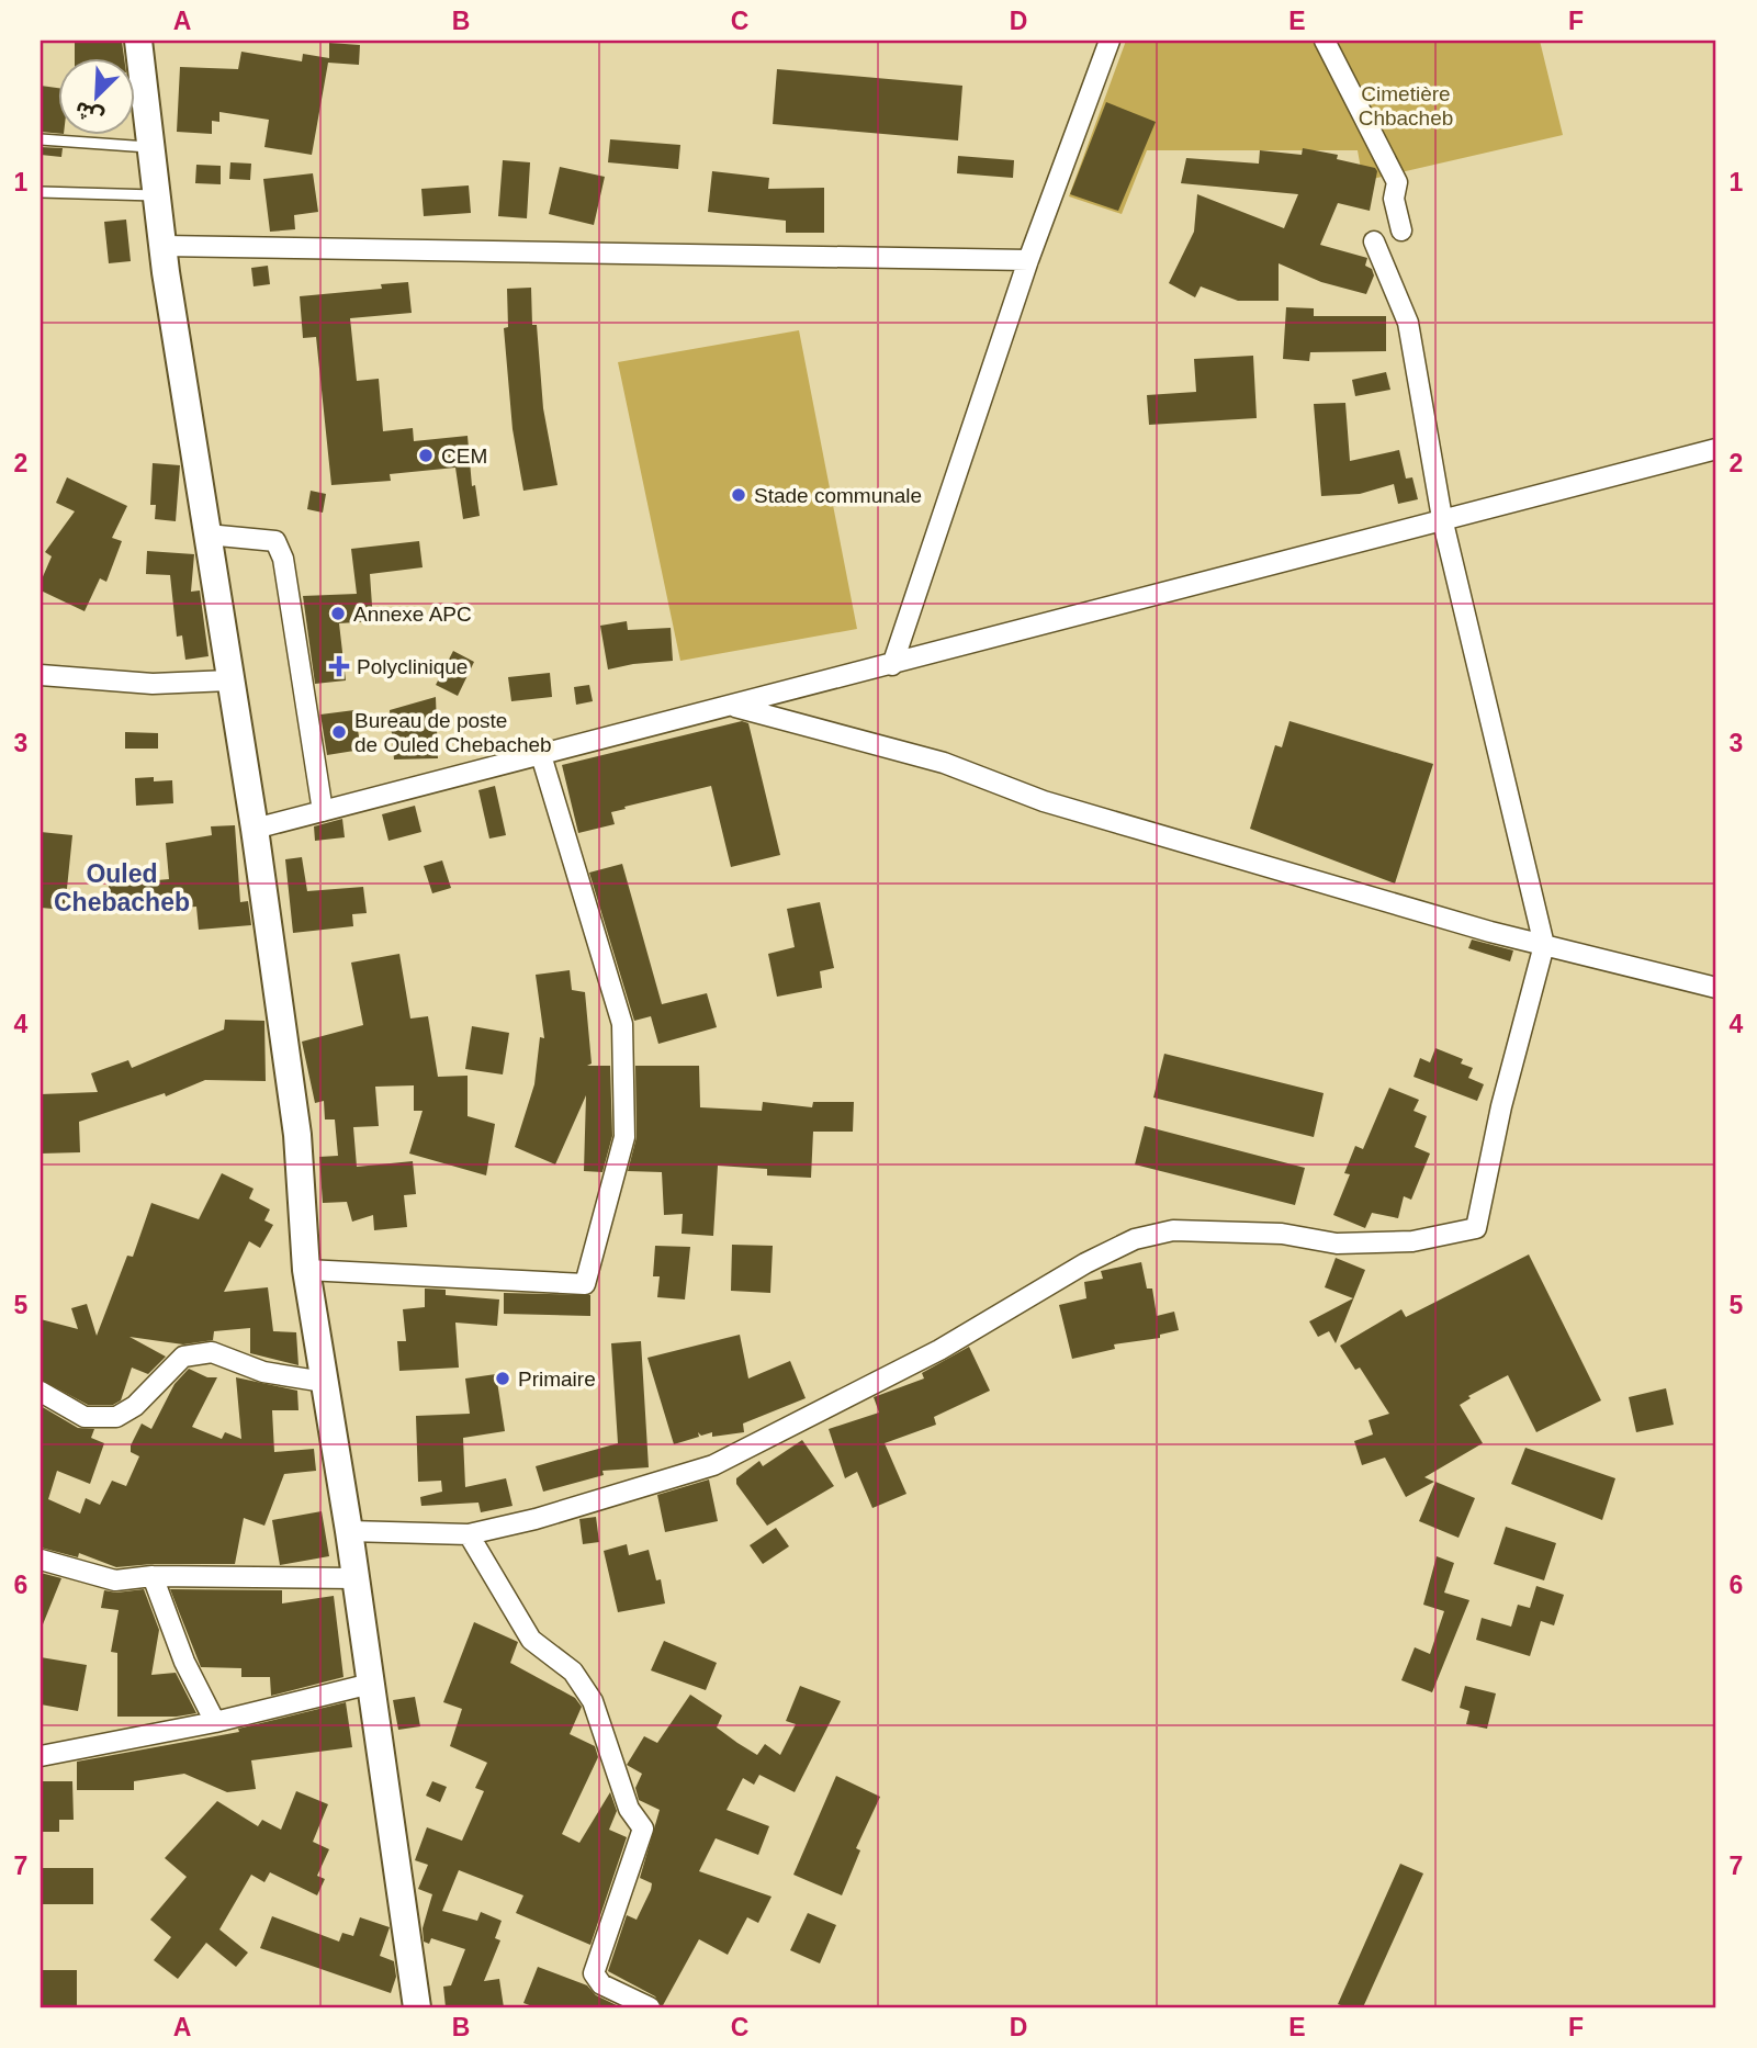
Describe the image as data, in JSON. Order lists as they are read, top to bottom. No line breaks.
{"districts":["Ouled Chebacheb"],"parks":["Cimetière Chbacheb"],"places":{"other":["CEM","Stade communale","Annexe APC","Bureau de poste de Ouled Chebacheb","Primaire"],"health":["Polyclinique"]},"north":"bottom left","grid":{"columns":["A","B","C","D","E","F"],"rows":["1","2","3","4","5","6","7"]}}
